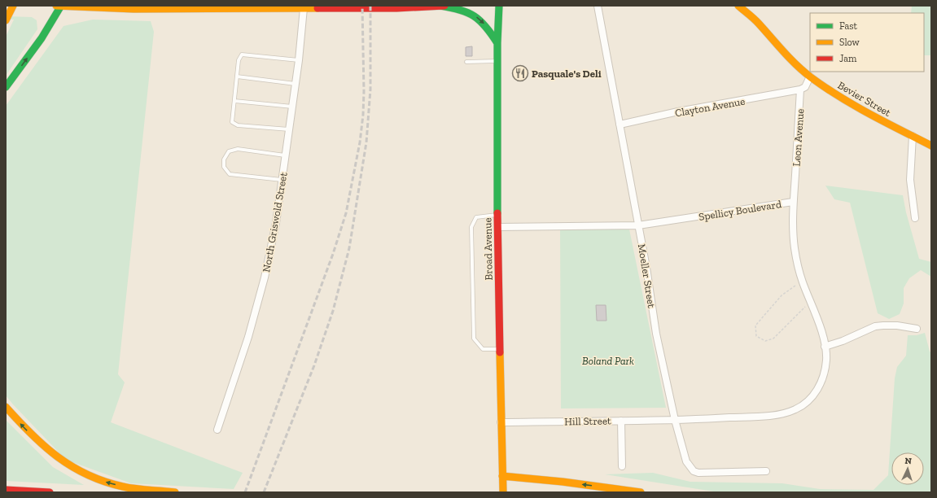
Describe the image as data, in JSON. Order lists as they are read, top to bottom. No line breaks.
{"streets":{"main road":["Bevier Street","Broad Avenue"],"street":["Clayton Avenue","Leon Avenue","Spellicy Boulevard","North Griswold Street","Moeller Street","Hill Street"]},"crossings":[["Clayton Avenue","Leon Avenue"],["Clayton Avenue","Moeller Street"],["Leon Avenue","Spellicy Boulevard"],["Spellicy Boulevard","Broad Avenue"],["Spellicy Boulevard","Moeller Street"],["Spellicy Boulevard","Hill Street"],["Broad Avenue","Hill Street"],["Moeller Street","Hill Street"]],"parks":["Boland Park"],"places":{"restaurant":["Pasquale's Deli"]},"legend":["Fast","Slow","Jam"],"north":"top"}
